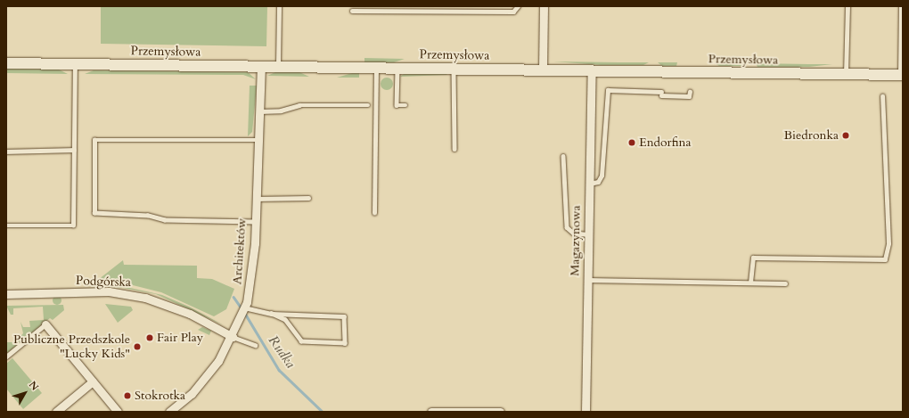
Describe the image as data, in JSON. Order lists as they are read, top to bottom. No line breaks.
{"streets":{"street":["Przemysłowa","Magazynowa","Architektów","Podgórska"]},"crossings":[["Przemysłowa","Magazynowa"],["Przemysłowa","Architektów"],["Architektów","Podgórska"]],"water":["Rudka"],"places":["Biedronka","Endorfina","Fair Play","Publiczne Przedszkole \"Lucky Kids\"","Stokrotka"],"north":"top right"}
